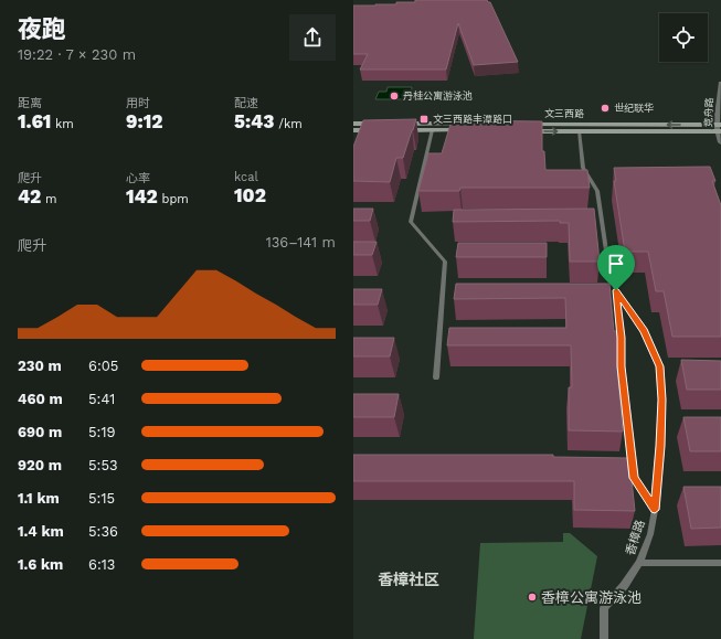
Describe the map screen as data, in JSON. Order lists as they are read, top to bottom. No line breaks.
{"streets":{"main road":["文三西路"],"street":["竞舟路"],"lane":["香樟路"]},"crossings":[["竞舟路","文三西路"],["文三西路","香樟路"]],"districts":["香樟社区"],"places":{"other":["丹桂公寓游泳池","世纪联华","香樟公寓游泳池"],"transit":["文三西路丰潭路口"]},"page":{"heading":["夜跑","19:22 · 7 × 230 m"],"stats":[["距离","1.61 km"],["用时","9:12"],["配速","5:43 /km"],["爬升","42 m"],["心率","142 bpm"],["kcal","102"]],"chart":["爬升","136–141 m"],"list":[{"name":"230 m","note":"6:05"},{"name":"460 m","note":"5:41"},{"name":"690 m","note":"5:19"},{"name":"920 m","note":"5:53"},{"name":"1.1 km","note":"5:15"},{"name":"1.4 km","note":"5:36"},{"name":"1.6 km","note":"6:13"}]}}
